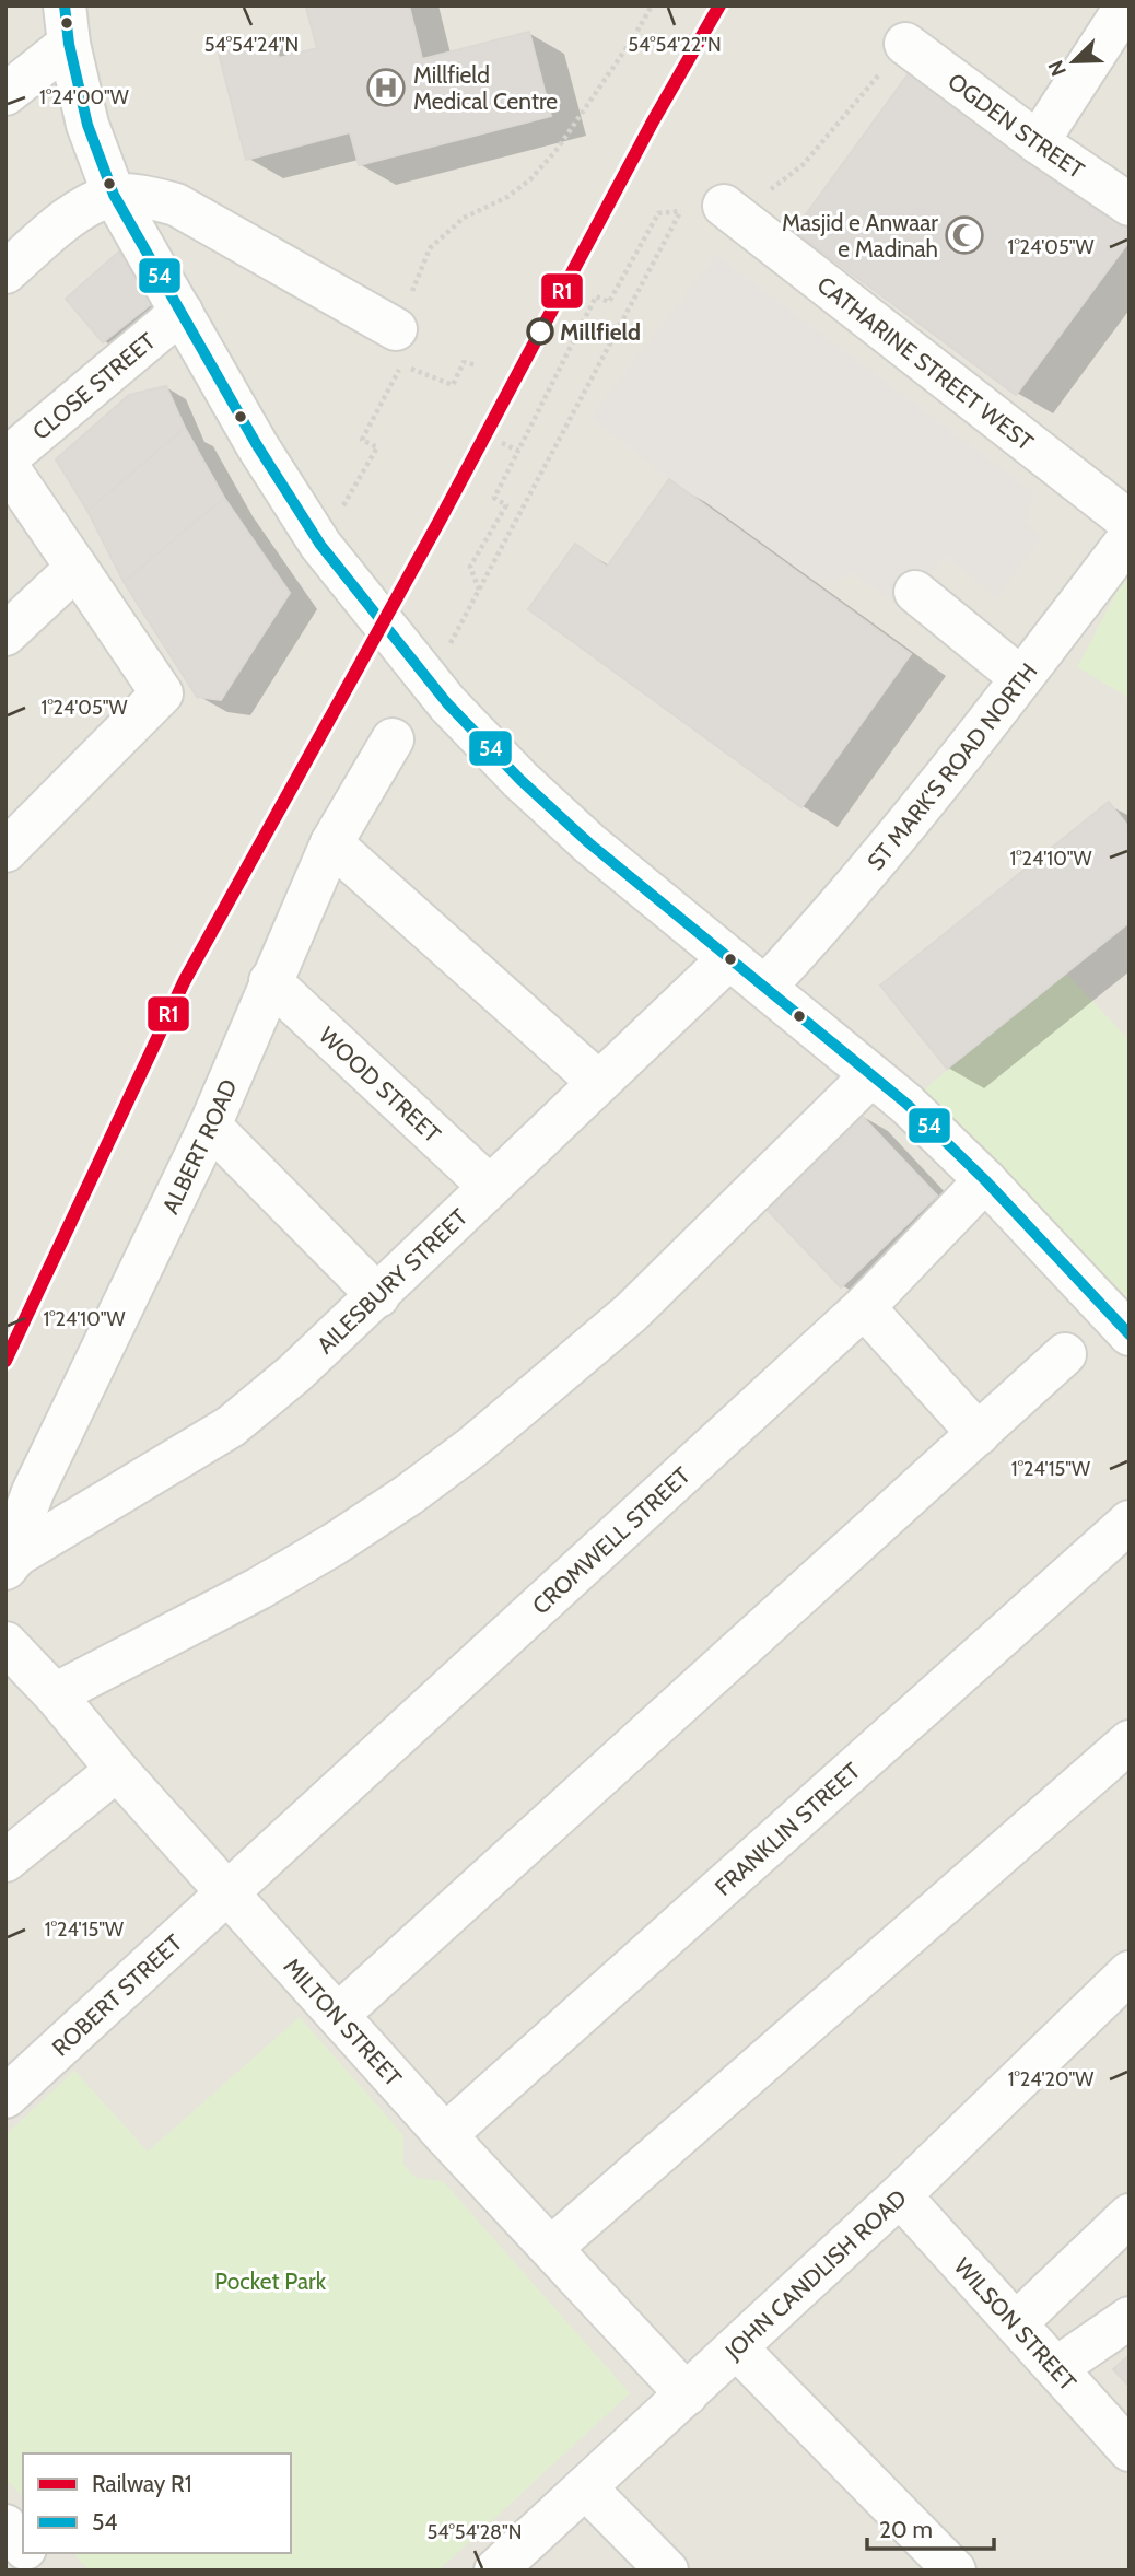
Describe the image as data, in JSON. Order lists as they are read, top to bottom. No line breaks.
{"streets":{"street":["OGDEN STREET","CATHARINE STREET WEST","CLOSE STREET","ST MARK'S ROAD NORTH","WOOD STREET","ALBERT ROAD","AILESBURY STREET","CROMWELL STREET","FRANKLIN STREET","ROBERT STREET","MILTON STREET","JOHN CANDLISH ROAD","WILSON STREET"]},"crossings":[["WOOD STREET","ALBERT ROAD"],["WOOD STREET","AILESBURY STREET"],["ALBERT ROAD","AILESBURY STREET"],["CROMWELL STREET","ROBERT STREET"],["CROMWELL STREET","MILTON STREET"],["FRANKLIN STREET","MILTON STREET"],["ROBERT STREET","MILTON STREET"],["MILTON STREET","JOHN CANDLISH ROAD"],["JOHN CANDLISH ROAD","WILSON STREET"]],"parks":["Pocket Park"],"places":{"hospital":["Millfield Medical Centre"],"mosque":["Masjid e Anwaar e Madinah"],"other":["Millfield"]},"lines":["rail line R1","transit line 54"],"legend":["Railway R1","54"],"scale_bar":"20 m","north":"bottom left","coordinates":["54°54'24\"N","54°54'22\"N","1°24'00\"W","1°24'05\"W","1°24'10\"W","1°24'15\"W","1°24'20\"W","54°54'28\"N"]}
